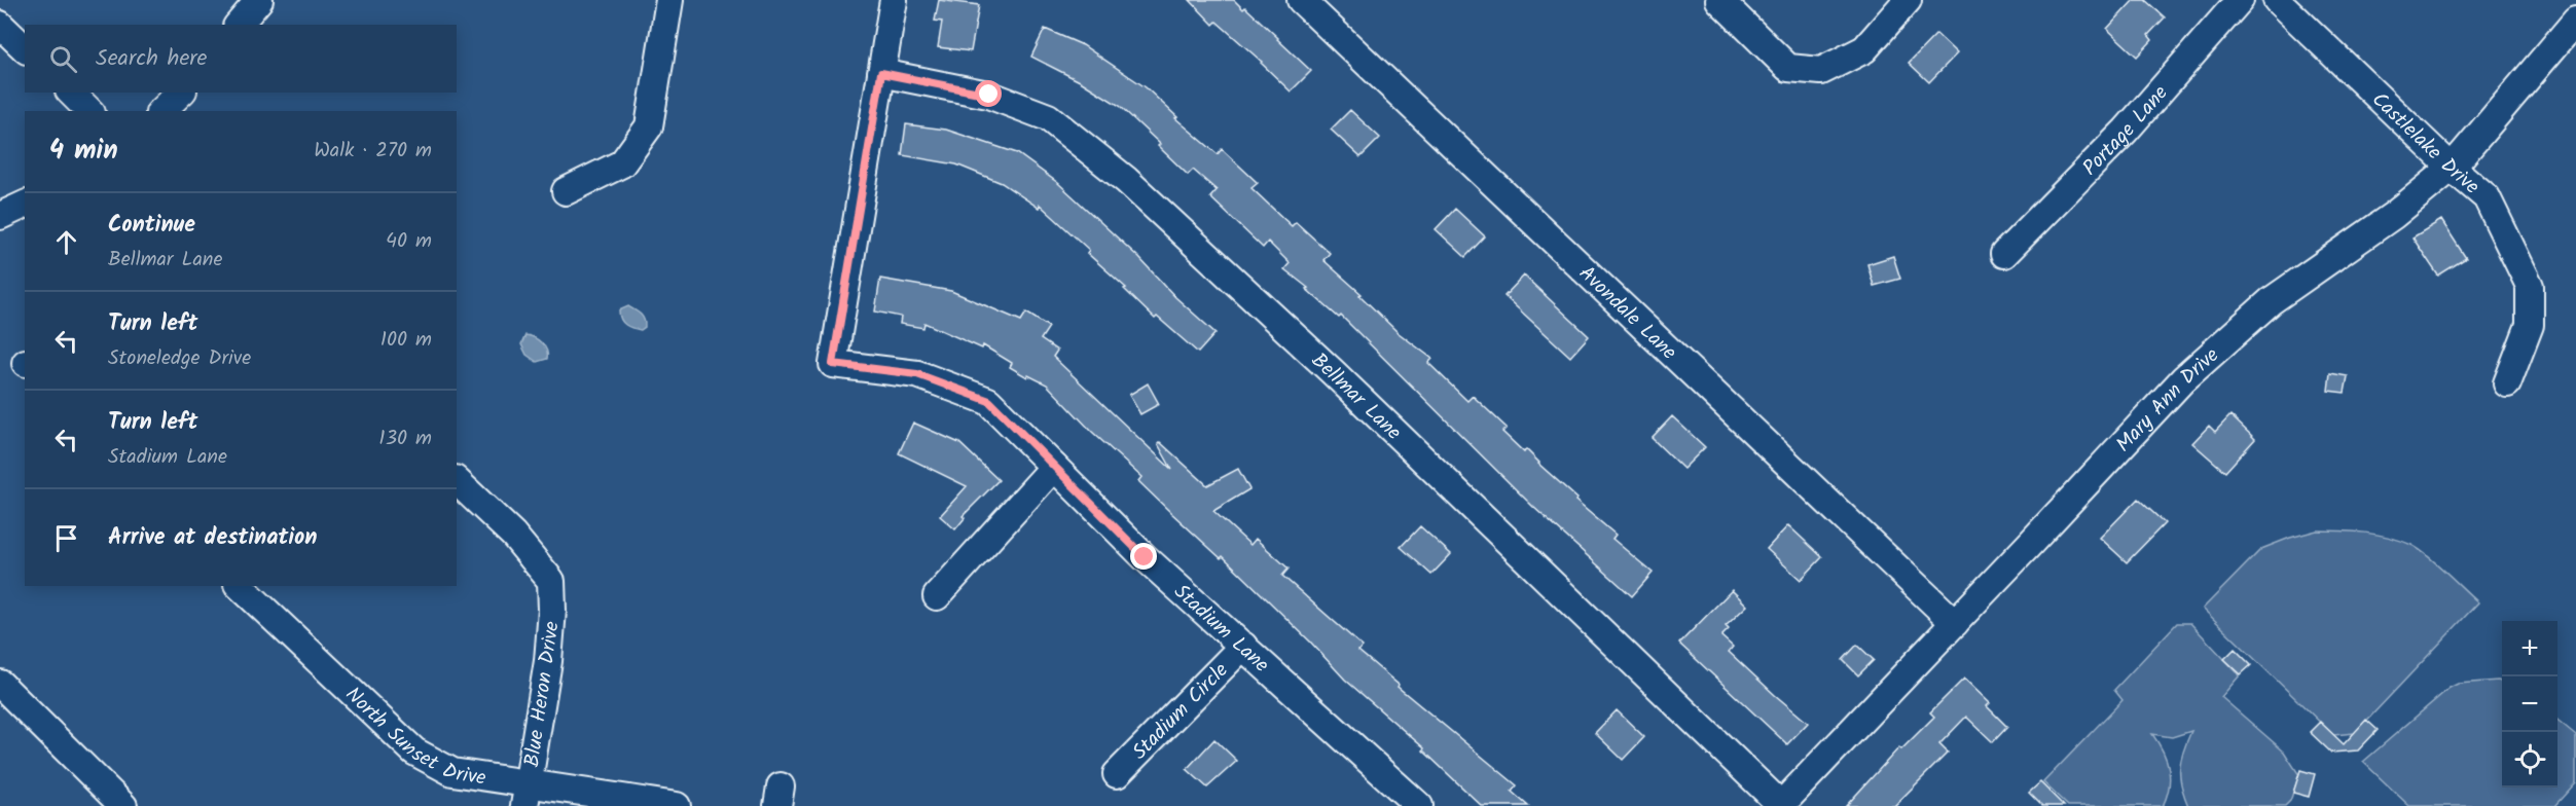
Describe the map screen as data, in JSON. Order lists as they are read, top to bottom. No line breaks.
{"streets":{"street":["Portage Lane","Castlelake Drive","Avondale Lane","Bellmar Lane","Mary Ann Drive","Stadium Lane","Blue Heron Drive","Stadium Circle","North Sunset Drive"]},"crossings":[["Castlelake Drive","Mary Ann Drive"],["Avondale Lane","Mary Ann Drive"],["Bellmar Lane","Mary Ann Drive"],["Bellmar Lane","Stadium Lane"],["Stadium Lane","Stadium Circle"],["Blue Heron Drive","North Sunset Drive"]],"page":{"search":"Search here","heading":["4 min","Walk · 270 m"],"list":[["Continue","Bellmar Lane","40 m"],["Turn left","Stoneledge Drive","100 m"],["Turn left","Stadium Lane","130 m"],"Arrive at destination"],"map_buttons":["+","−"]}}
